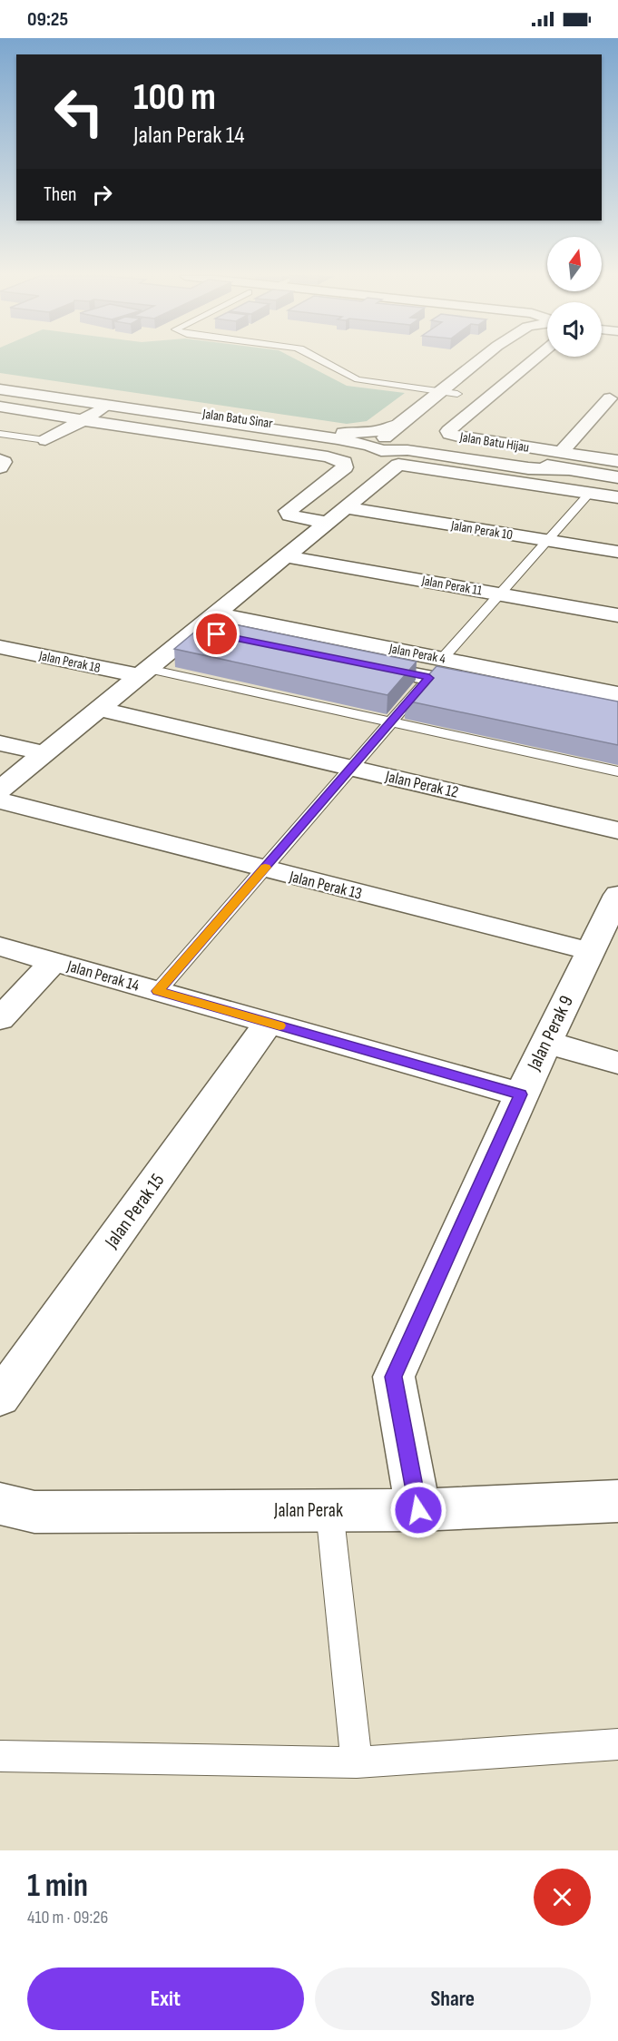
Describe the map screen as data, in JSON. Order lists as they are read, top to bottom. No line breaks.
{"streets":{"street":["Jalan Batu Sinar","Jalan Batu Hijau","Jalan Perak 10","Jalan Perak 11","Jalan Perak 4","Jalan Perak 18","Jalan Perak 12","Jalan Perak 13","Jalan Perak 14","Jalan Perak 9","Jalan Perak 15","Jalan Perak"]},"crossings":[["Jalan Perak 13","Jalan Perak 9"],["Jalan Perak 14","Jalan Perak 9"],["Jalan Perak 14","Jalan Perak 15"],["Jalan Perak 9","Jalan Perak"]],"north":"top","page":{"status":"09:25","turn":["100 m","Jalan Perak 14"],"then":"Then","heading":["1 min","410 m · 09:26"],"buttons":["Exit","Share"]}}
